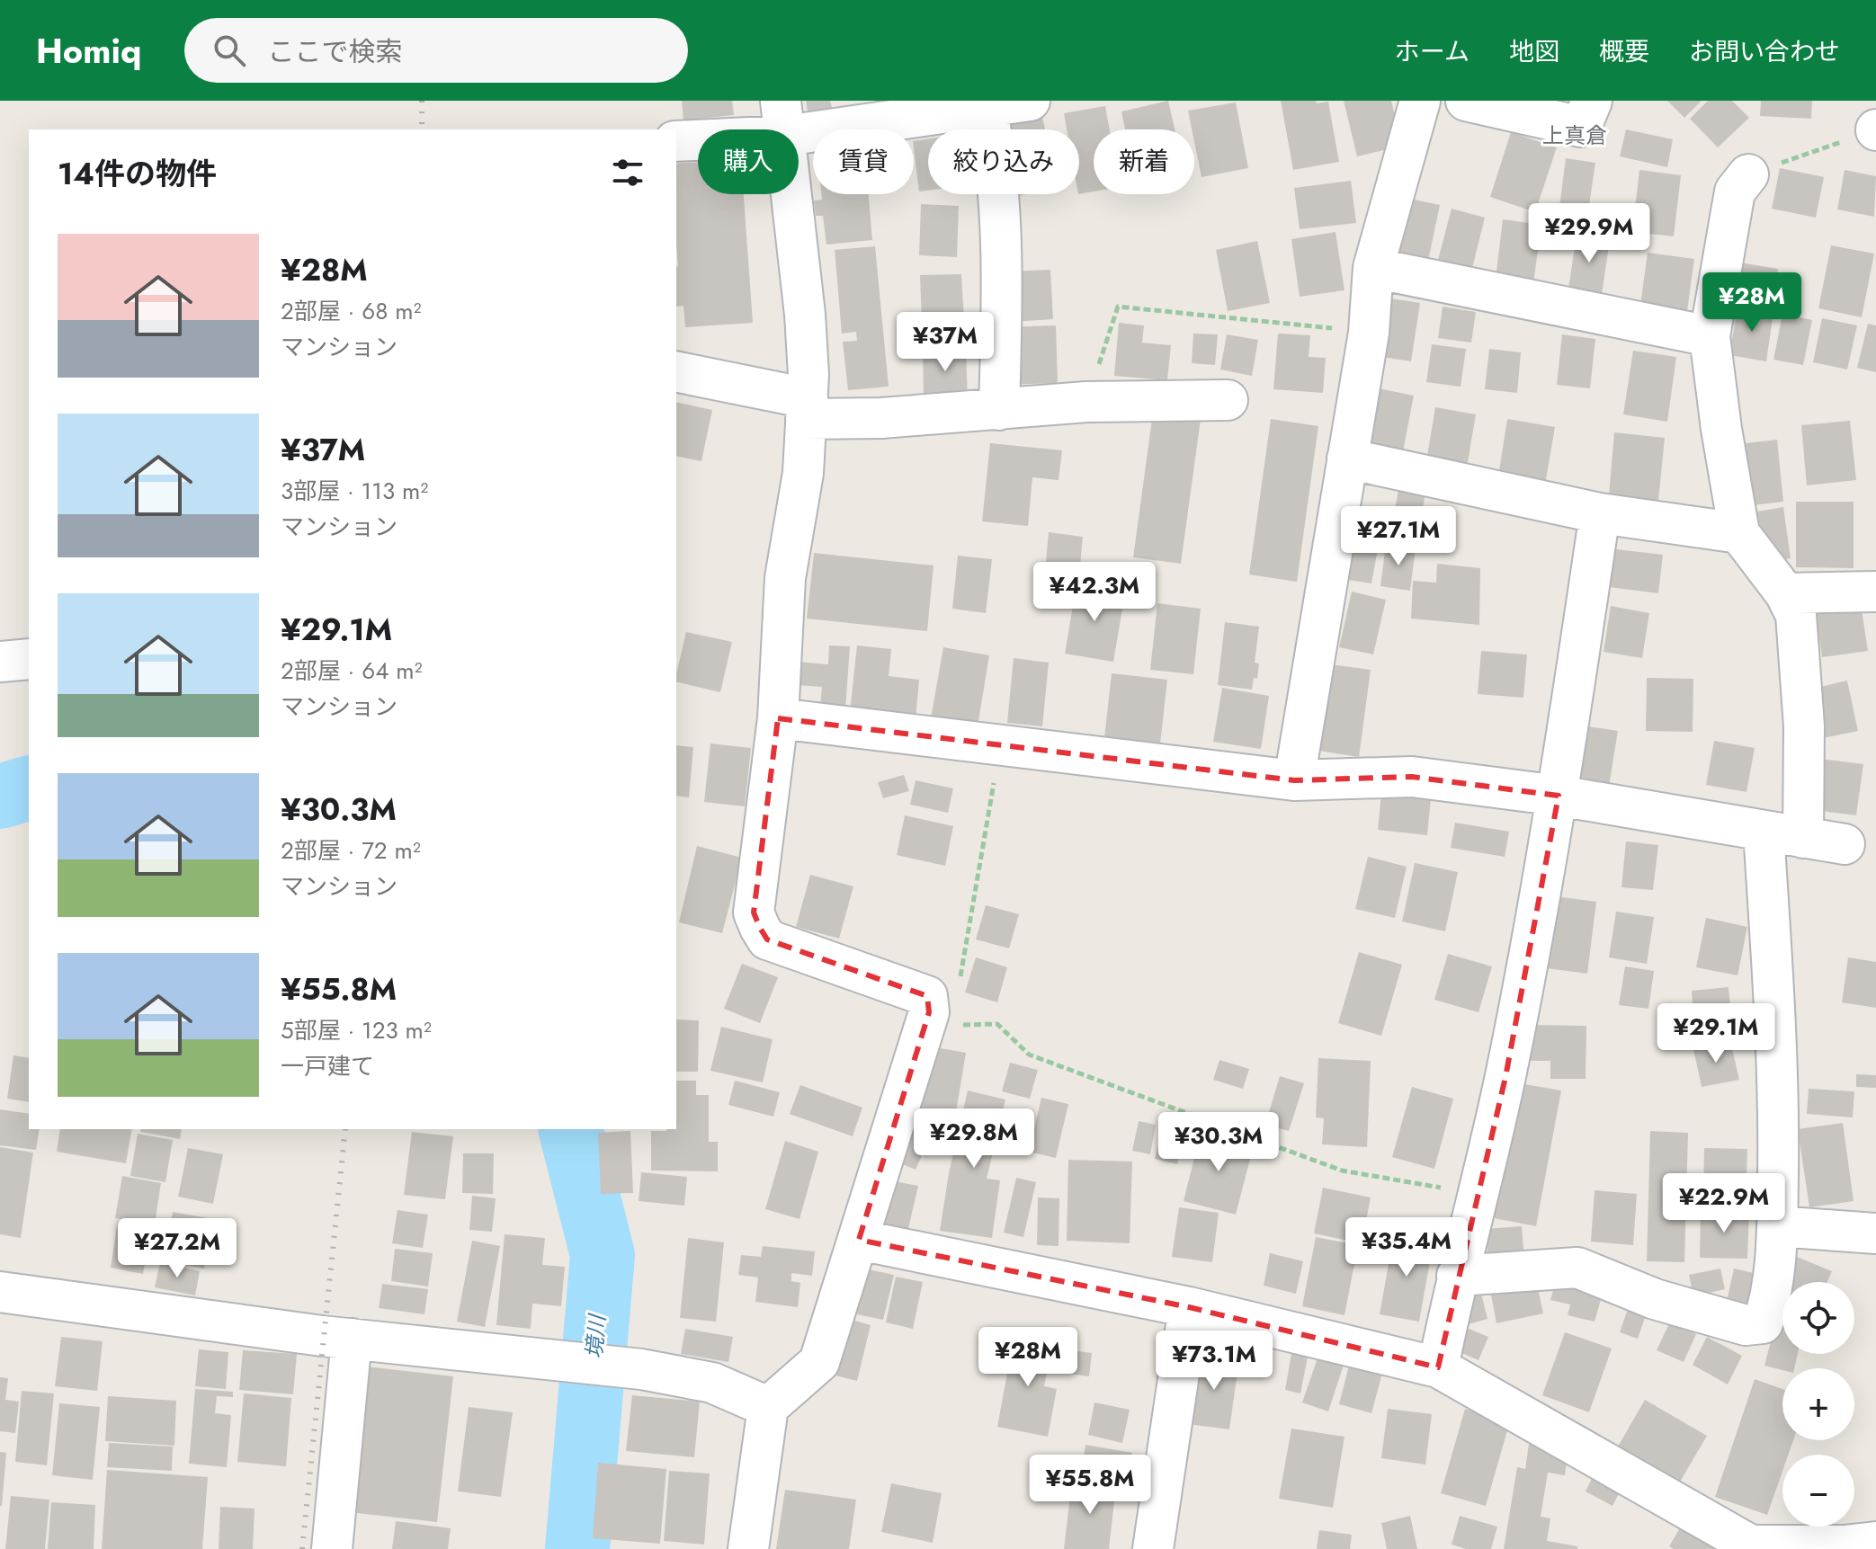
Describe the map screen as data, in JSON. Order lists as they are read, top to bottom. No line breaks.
{"districts":["上真倉"],"water":["境川"],"page":{"header":"Homiq","search":"ここで検索","nav":["ホーム","地図","概要","お問い合わせ"],"chip":["購入","賃貸","絞り込み","新着"],"heading":"14件の物件","price":["¥29.9M","¥28M","¥37M","¥27.1M","¥42.3M","¥29.1M","¥29.8M","¥30.3M","¥22.9M","¥35.4M","¥27.2M","¥28M","¥73.1M","¥55.8M"],"list":[{"name":"¥28M","note":"2部屋 · 68 m² · マンション"},{"name":"¥37M","note":"3部屋 · 113 m² · マンション"},{"name":"¥29.1M","note":"2部屋 · 64 m² · マンション"},{"name":"¥30.3M","note":"2部屋 · 72 m² · マンション"},{"name":"¥55.8M","note":"5部屋 · 123 m² · 一戸建て"}],"map_buttons":["+","−"]}}
